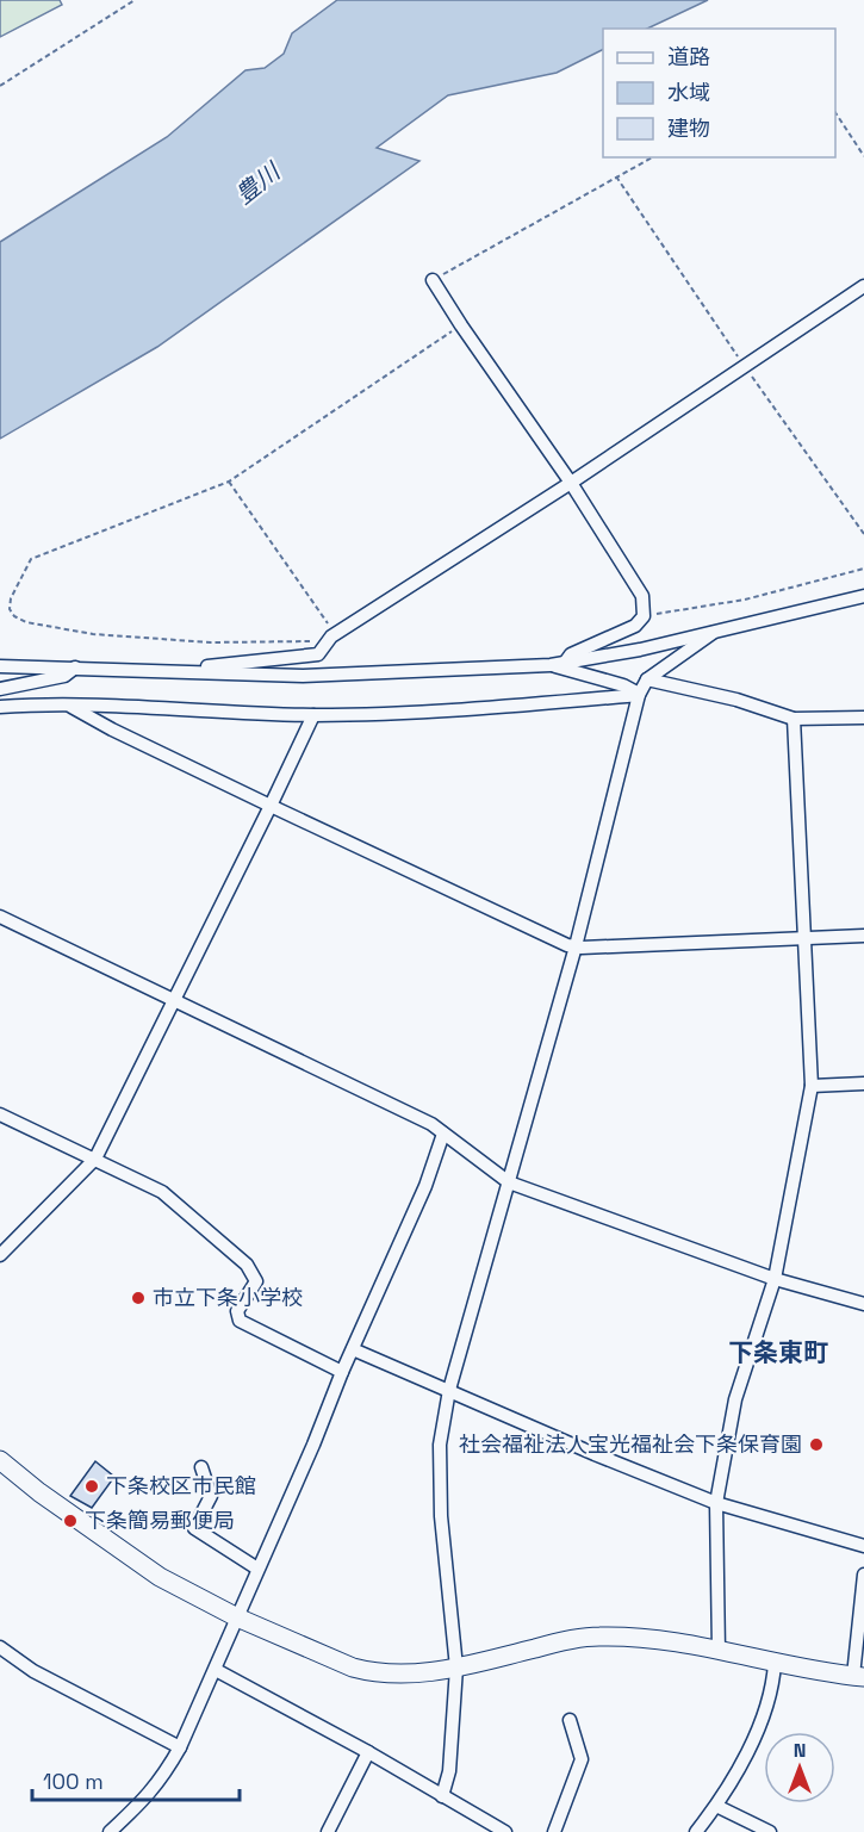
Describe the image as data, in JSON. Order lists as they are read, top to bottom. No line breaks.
{"districts":["下条東町"],"water":["豊川"],"places":["市立下条小学校","社会福祉法人宝光福祉会下条保育園","下条校区市民館","下条簡易郵便局"],"legend":["道路","水域","建物"],"scale_bar":"100 m","north":"top"}
